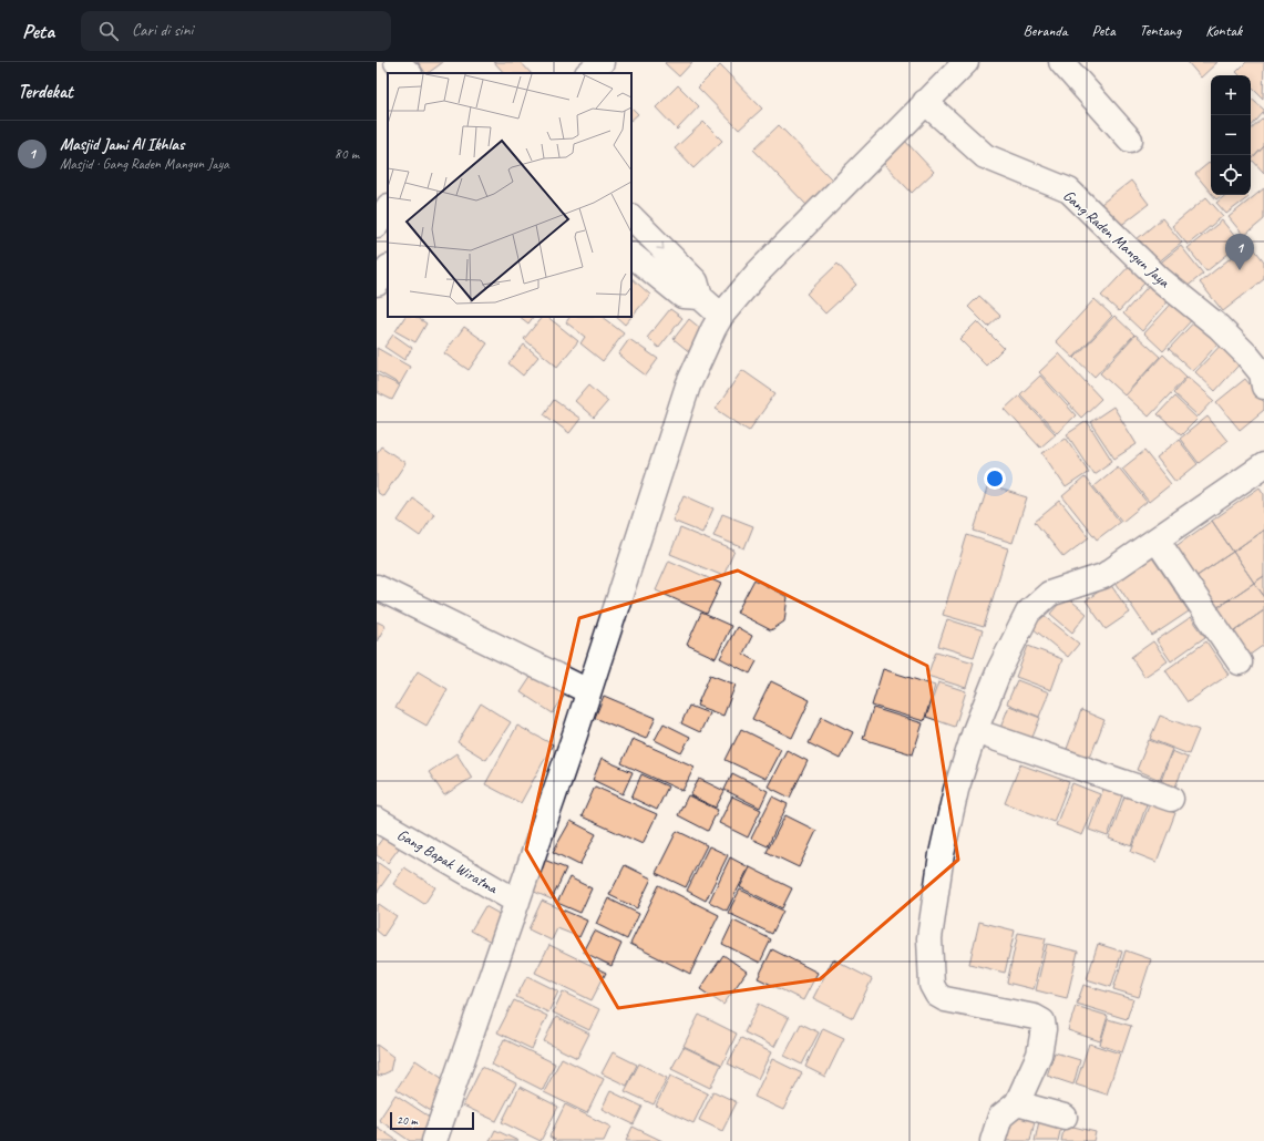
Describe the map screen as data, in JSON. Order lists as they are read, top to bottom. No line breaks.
{"streets":{"street":["Gang Raden Mangun Jaya","Gang Bapak Wiratma"]},"scale_bar":"20 m","page":{"header":"Peta","search":"Cari di sini","nav":["Beranda","Peta","Tentang","Kontak"],"heading":"Terdekat","map_buttons":["+","−"],"list":[{"mark":"1","name":"Masjid Jami Al Ikhlas","note":"Masjid · Gang Raden Mangun Jaya","value":"80 m"}],"pins":"1","scale":"20 m"}}
